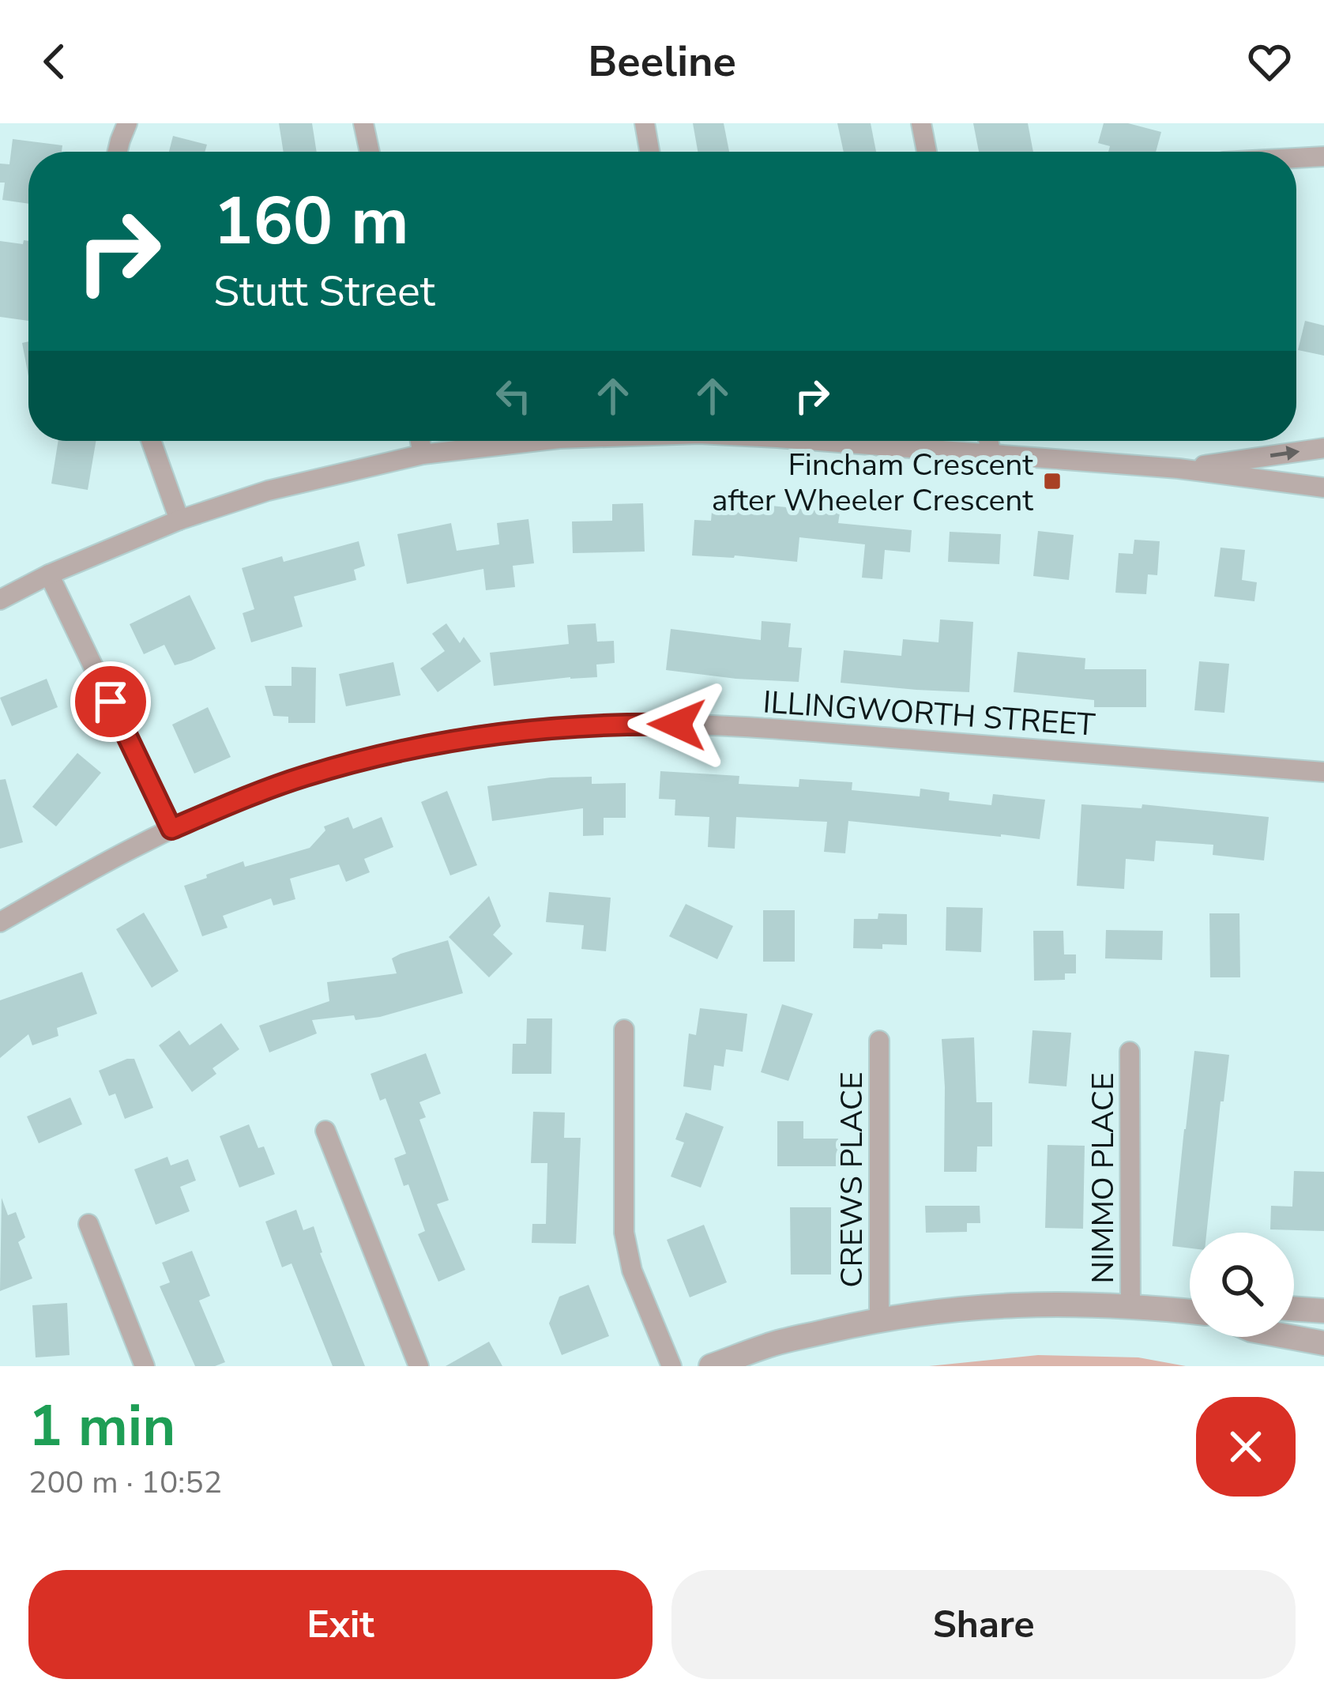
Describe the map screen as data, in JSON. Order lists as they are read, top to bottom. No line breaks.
{"streets":{"street":["ILLINGWORTH STREET","NIMMO PLACE","CREWS PLACE"]},"places":{"transit":["Fincham Crescent after Wheeler Crescent"]},"page":{"header":"Beeline","turn":["160 m","Stutt Street"],"heading":["1 min","200 m · 10:52"],"buttons":["Exit","Share"]}}
